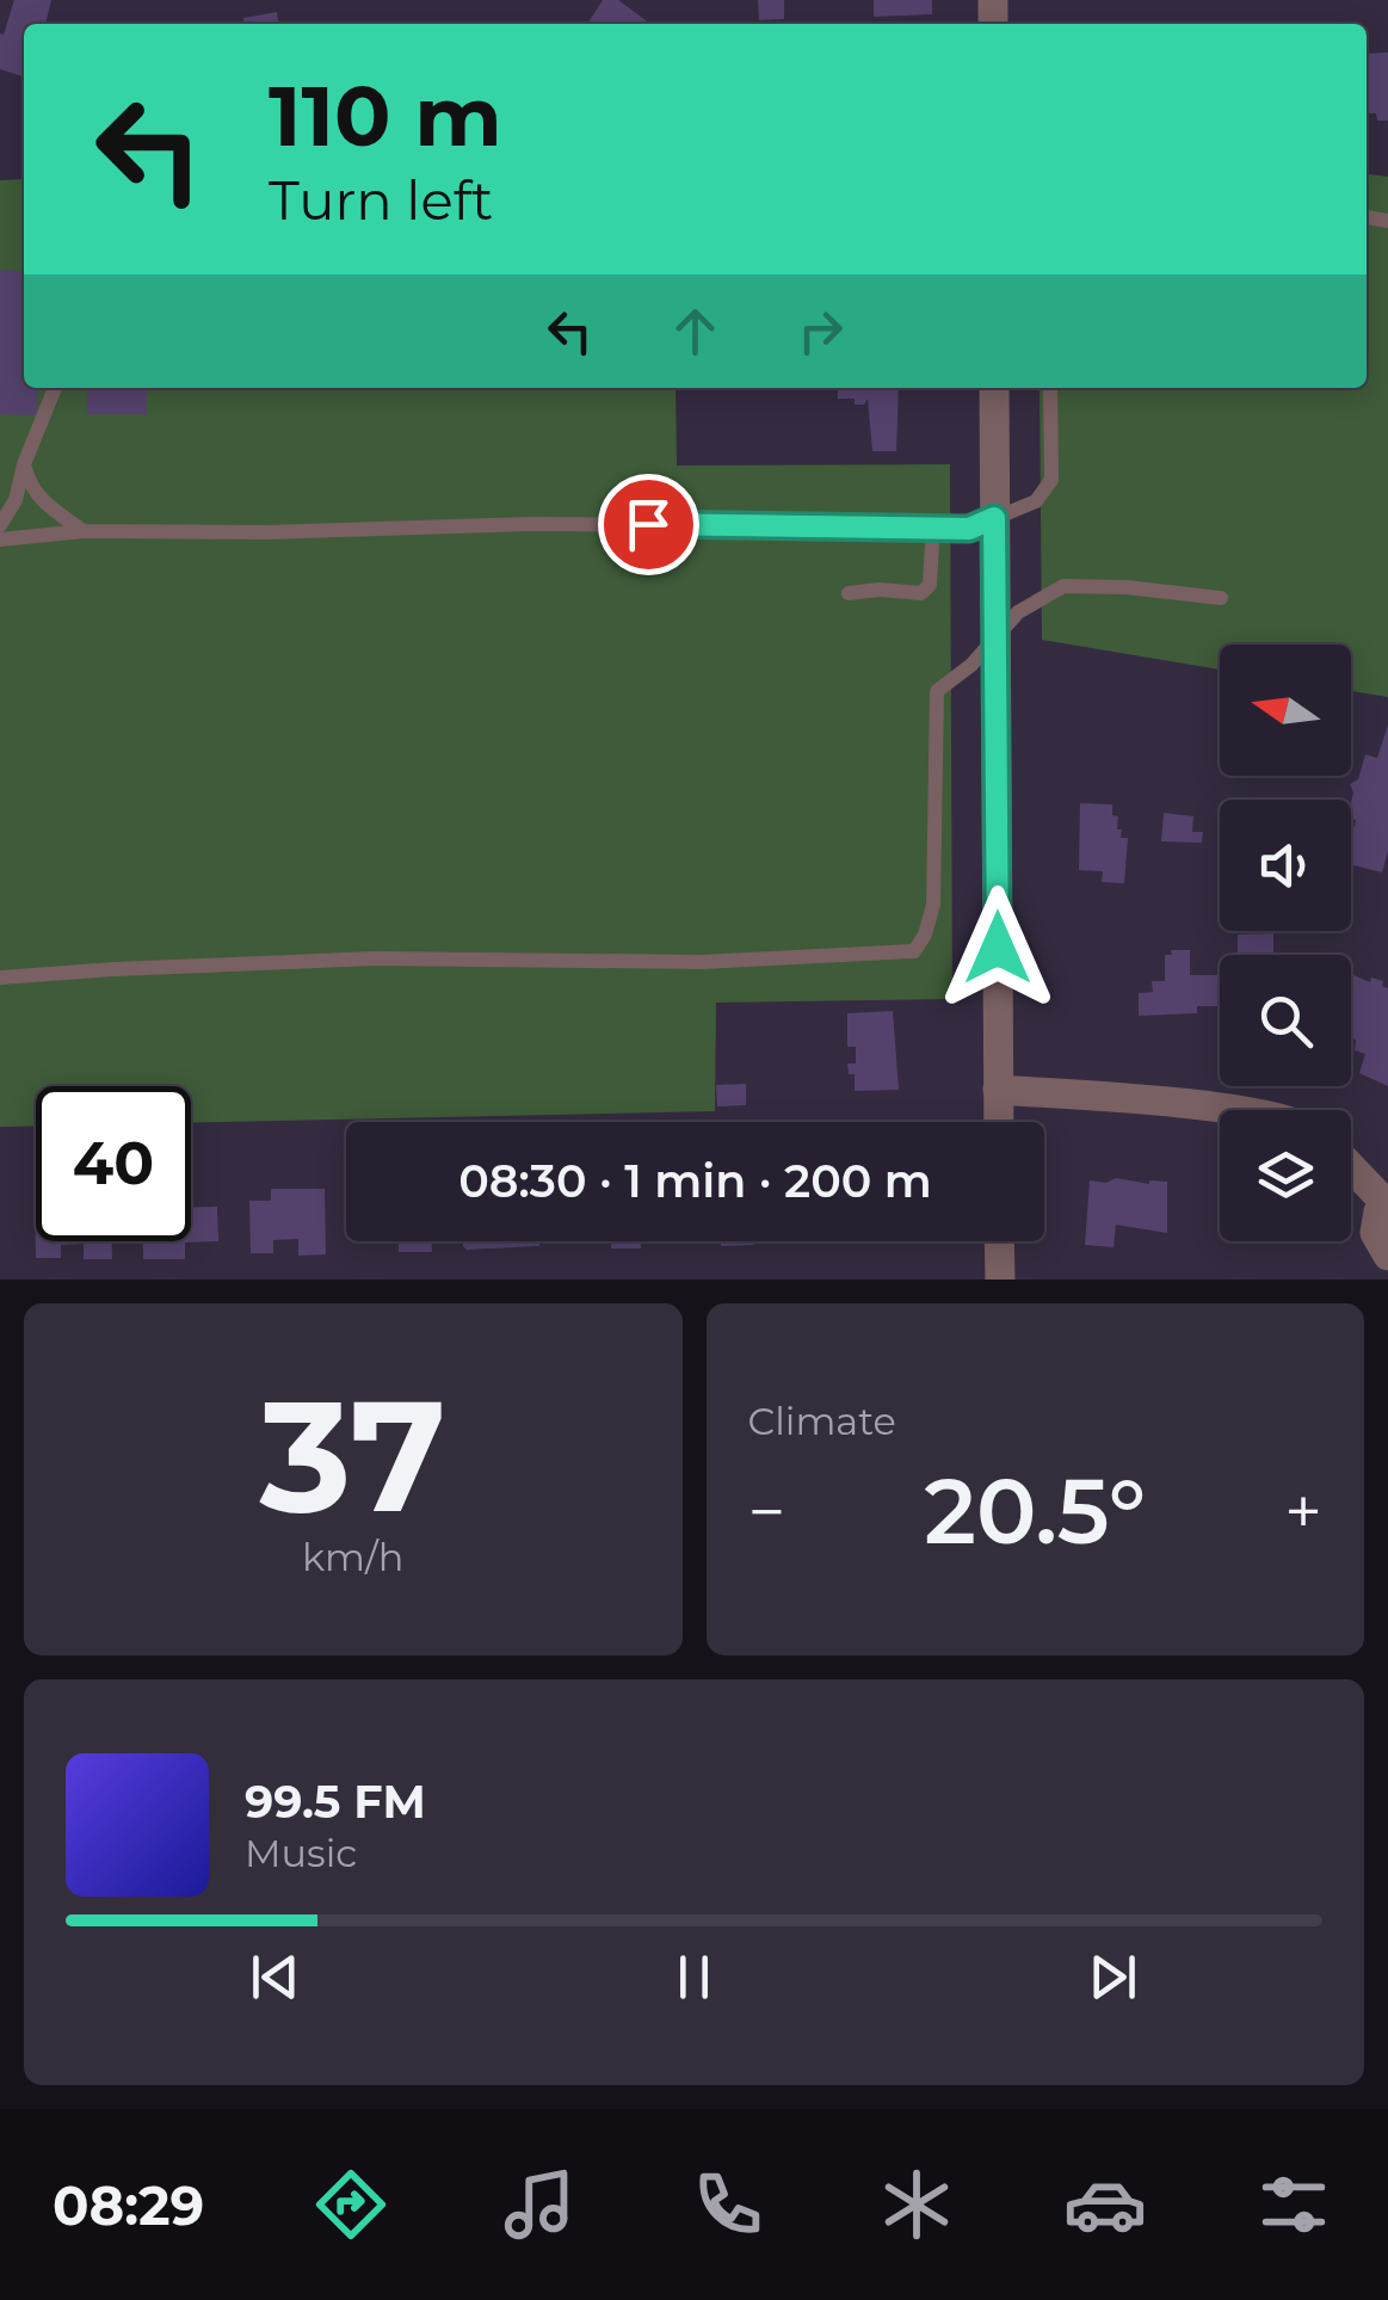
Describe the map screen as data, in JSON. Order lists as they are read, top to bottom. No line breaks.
{"north":"left","page":{"turn":["110 m","Turn left"],"limit":"40","trip":"08:30 · 1 min · 200 m","tile":[["37","km/h"],"Climate"],"heat":["−","20.5°","+"],"song":["99.5 FM","Music"],"tabs":"08:29"}}
